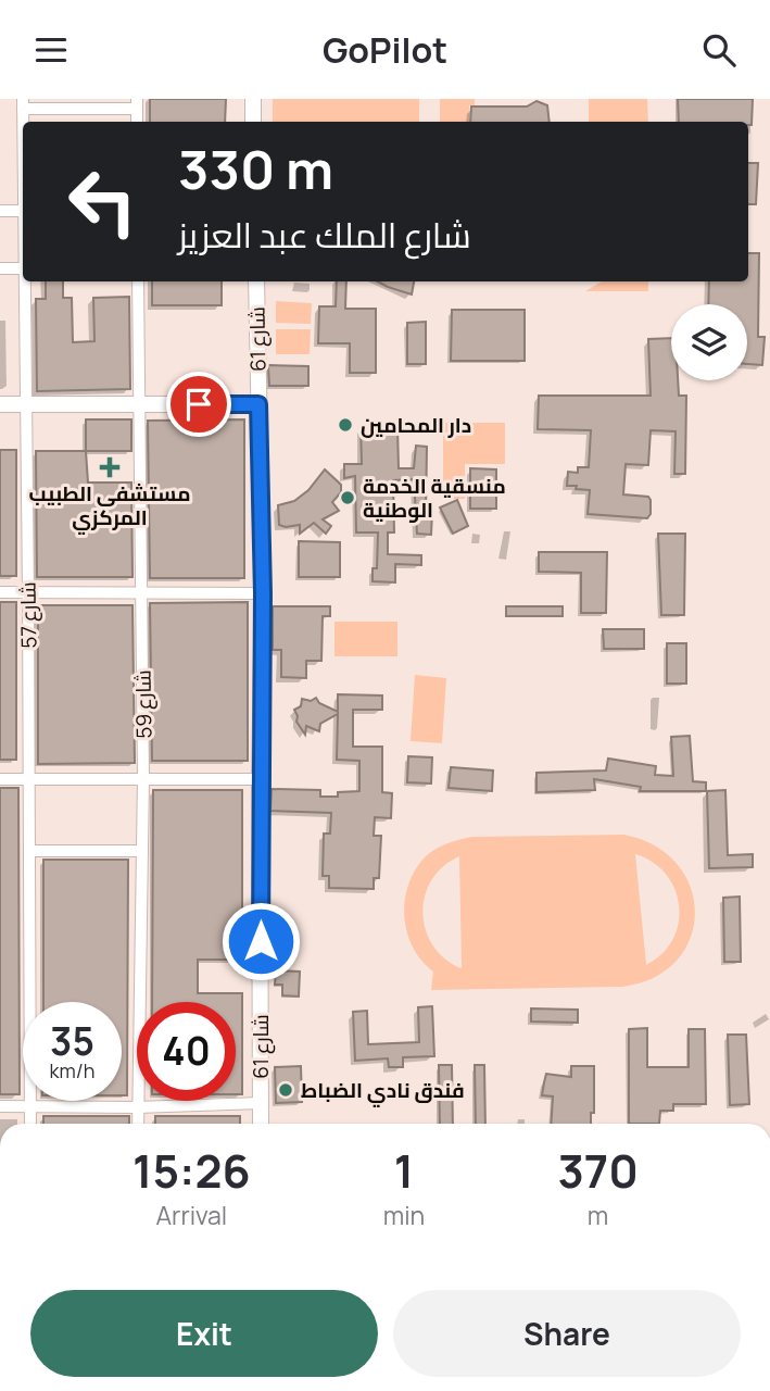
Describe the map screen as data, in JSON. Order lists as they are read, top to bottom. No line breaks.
{"streets":{"street":["شارع 61","شارع 57","شارع 59"]},"places":{"other":["دار المحامين","منسقية الخدمة الوطنية","فندق نادي الضباط"],"health":["مستشفى الطبيب المركزي"]},"page":{"header":"GoPilot","turn":["330 m","شارع الملك عبد العزيز"],"speed":"35 km/h","limit":"40","eta":["15:26","Arrival","1","min","370","m"],"buttons":["Exit","Share"]}}
